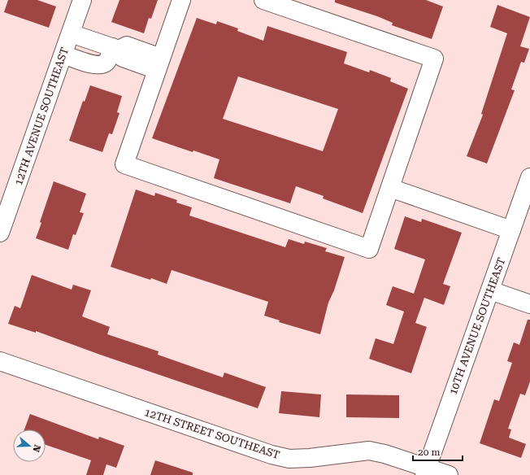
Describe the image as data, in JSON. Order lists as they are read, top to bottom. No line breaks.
{"streets":{"street":["12TH AVENUE SOUTHEAST","10TH AVENUE SOUTHEAST","12TH STREET SOUTHEAST"]},"crossings":[["10TH AVENUE SOUTHEAST","12TH STREET SOUTHEAST"]],"scale_bar":"20 m","north":"right"}
